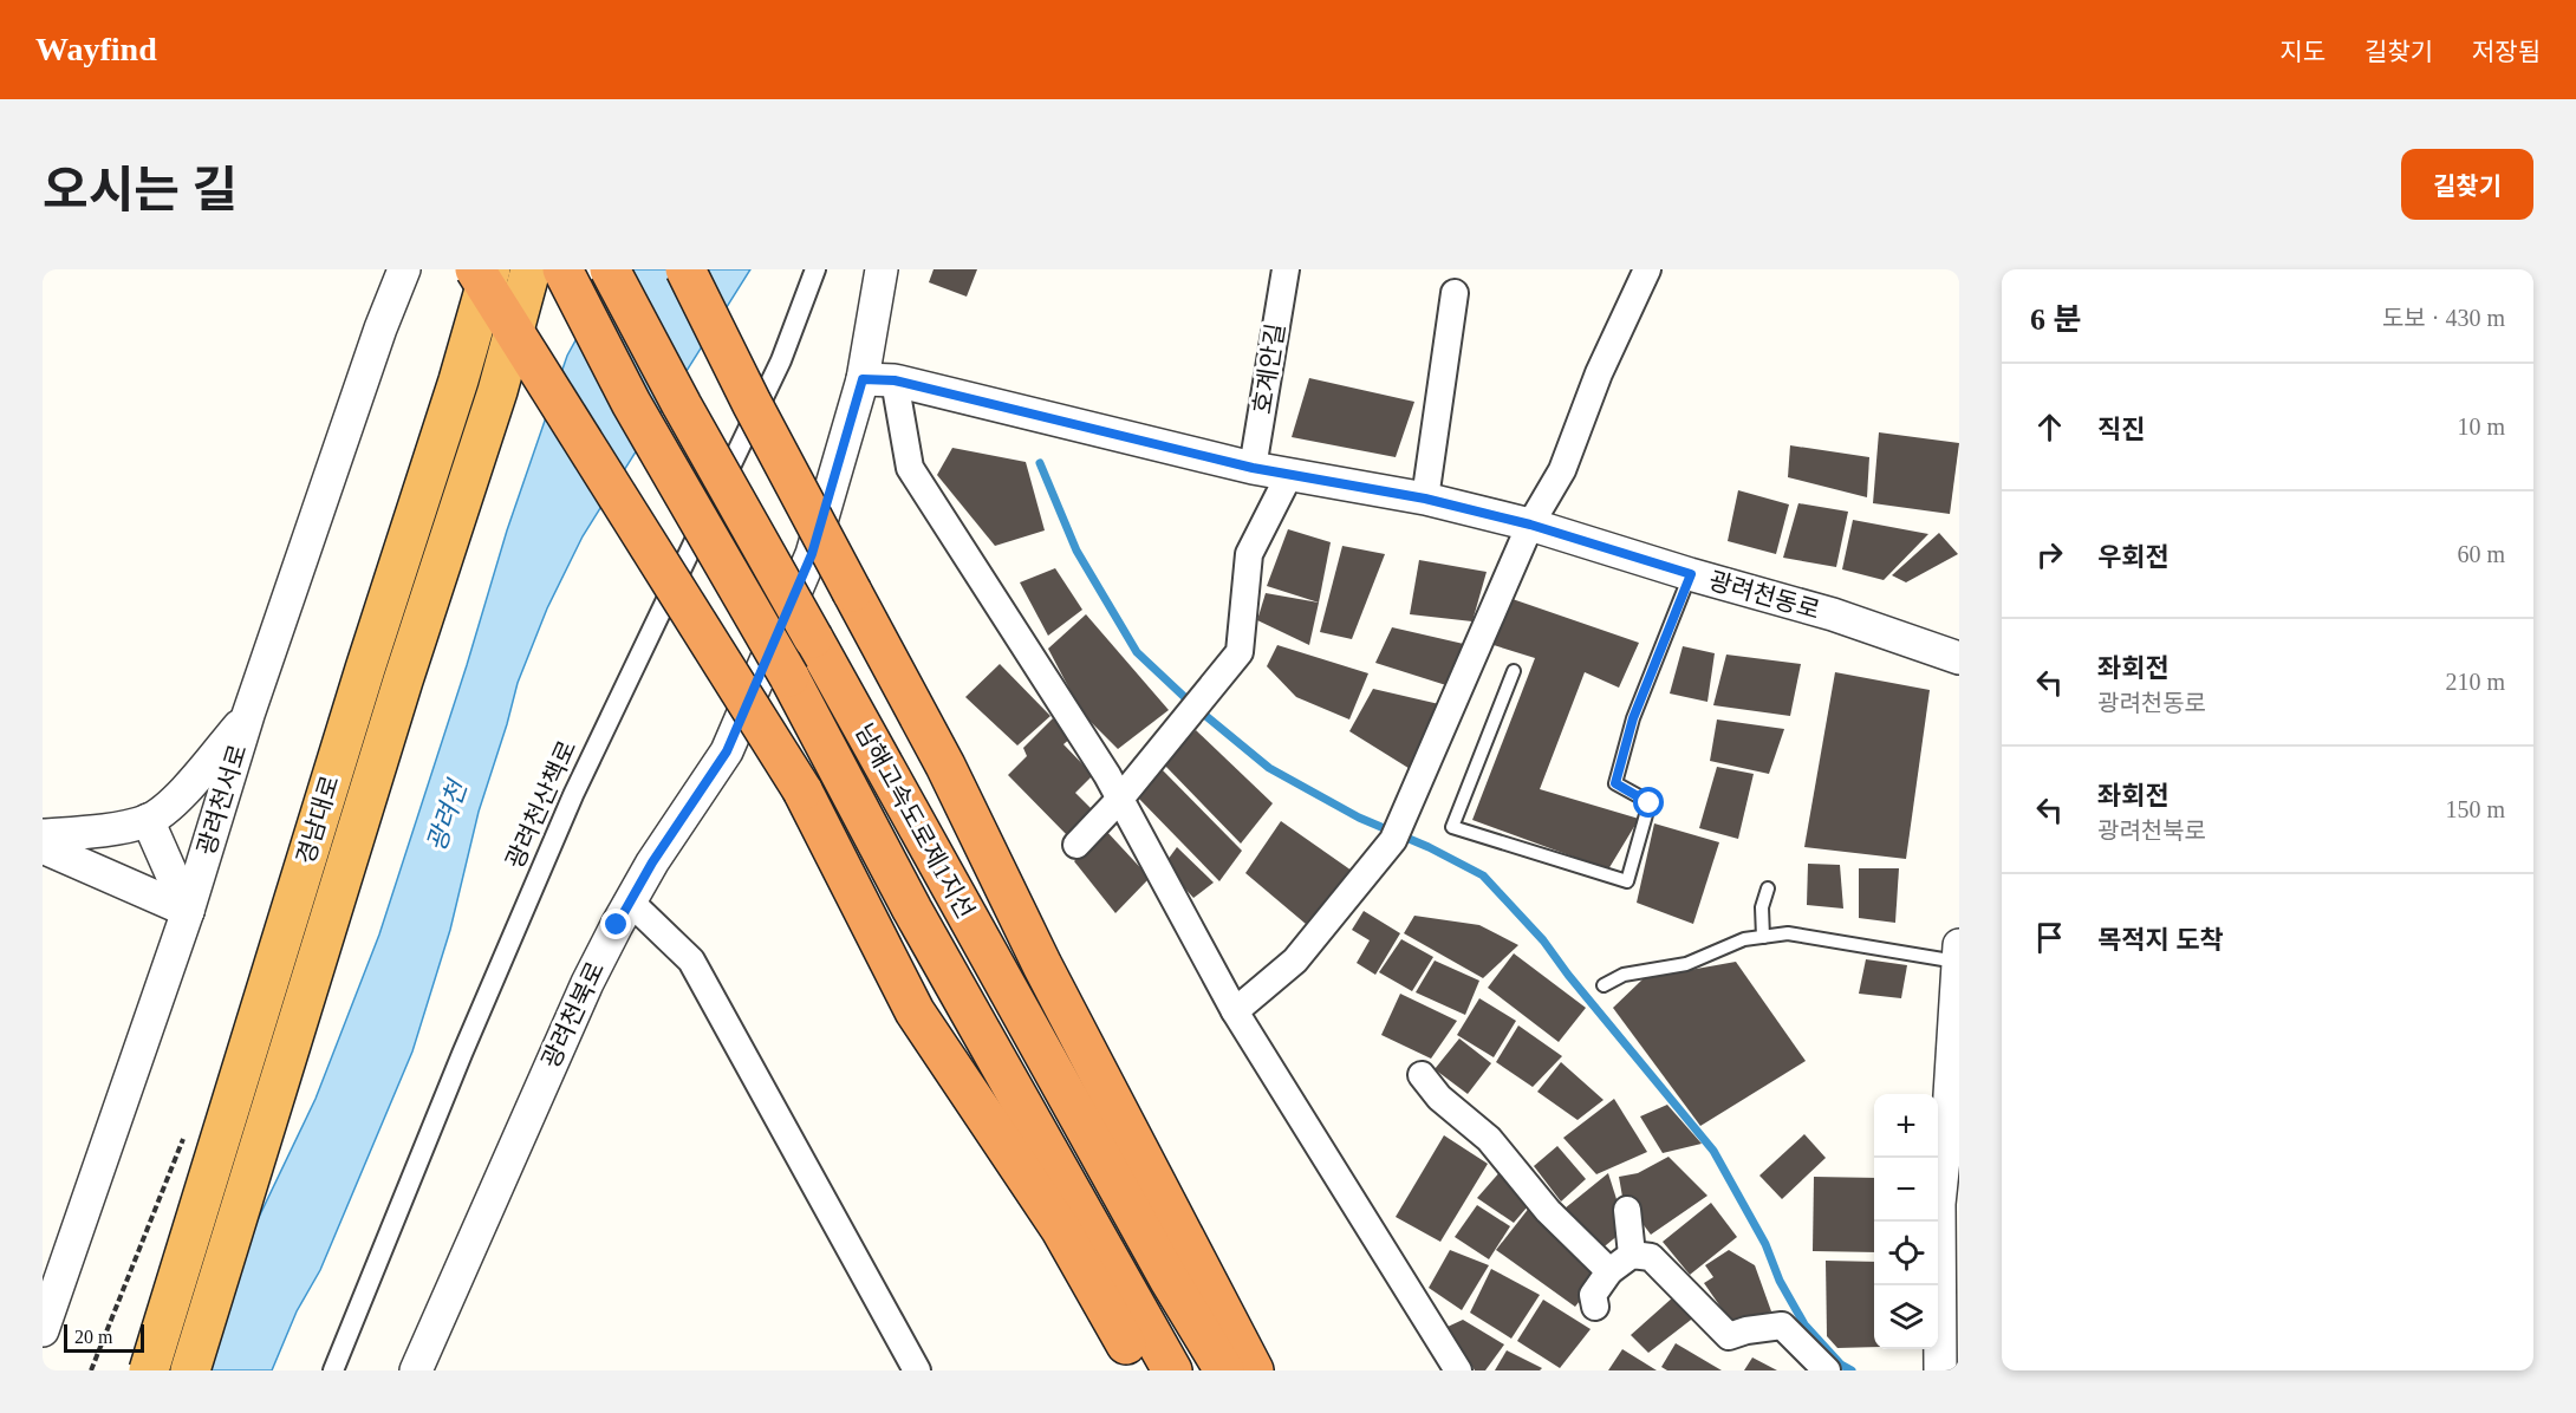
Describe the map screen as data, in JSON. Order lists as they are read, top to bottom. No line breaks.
{"streets":{"highway":["경남대로","남해고속도로제1지선"],"street":["호계안길","광려천동로","광려천서로","광려천산책로","광려천북로"]},"crossings":[["호계안길","광려천동로"],["광려천동로","광려천북로"]],"water":["광려천"],"scale_bar":"20 m","page":{"header":"Wayfind","nav":["지도","길찾기","저장됨"],"title":"오시는 길","buttons":"길찾기","heading":["6 분","도보 · 430 m"],"list":[["직진","10 m"],["우회전","60 m"],["좌회전","광려천동로","210 m"],["좌회전","광려천북로","150 m"],"목적지 도착"],"map_buttons":["+","−"],"scale":"20 m"}}
